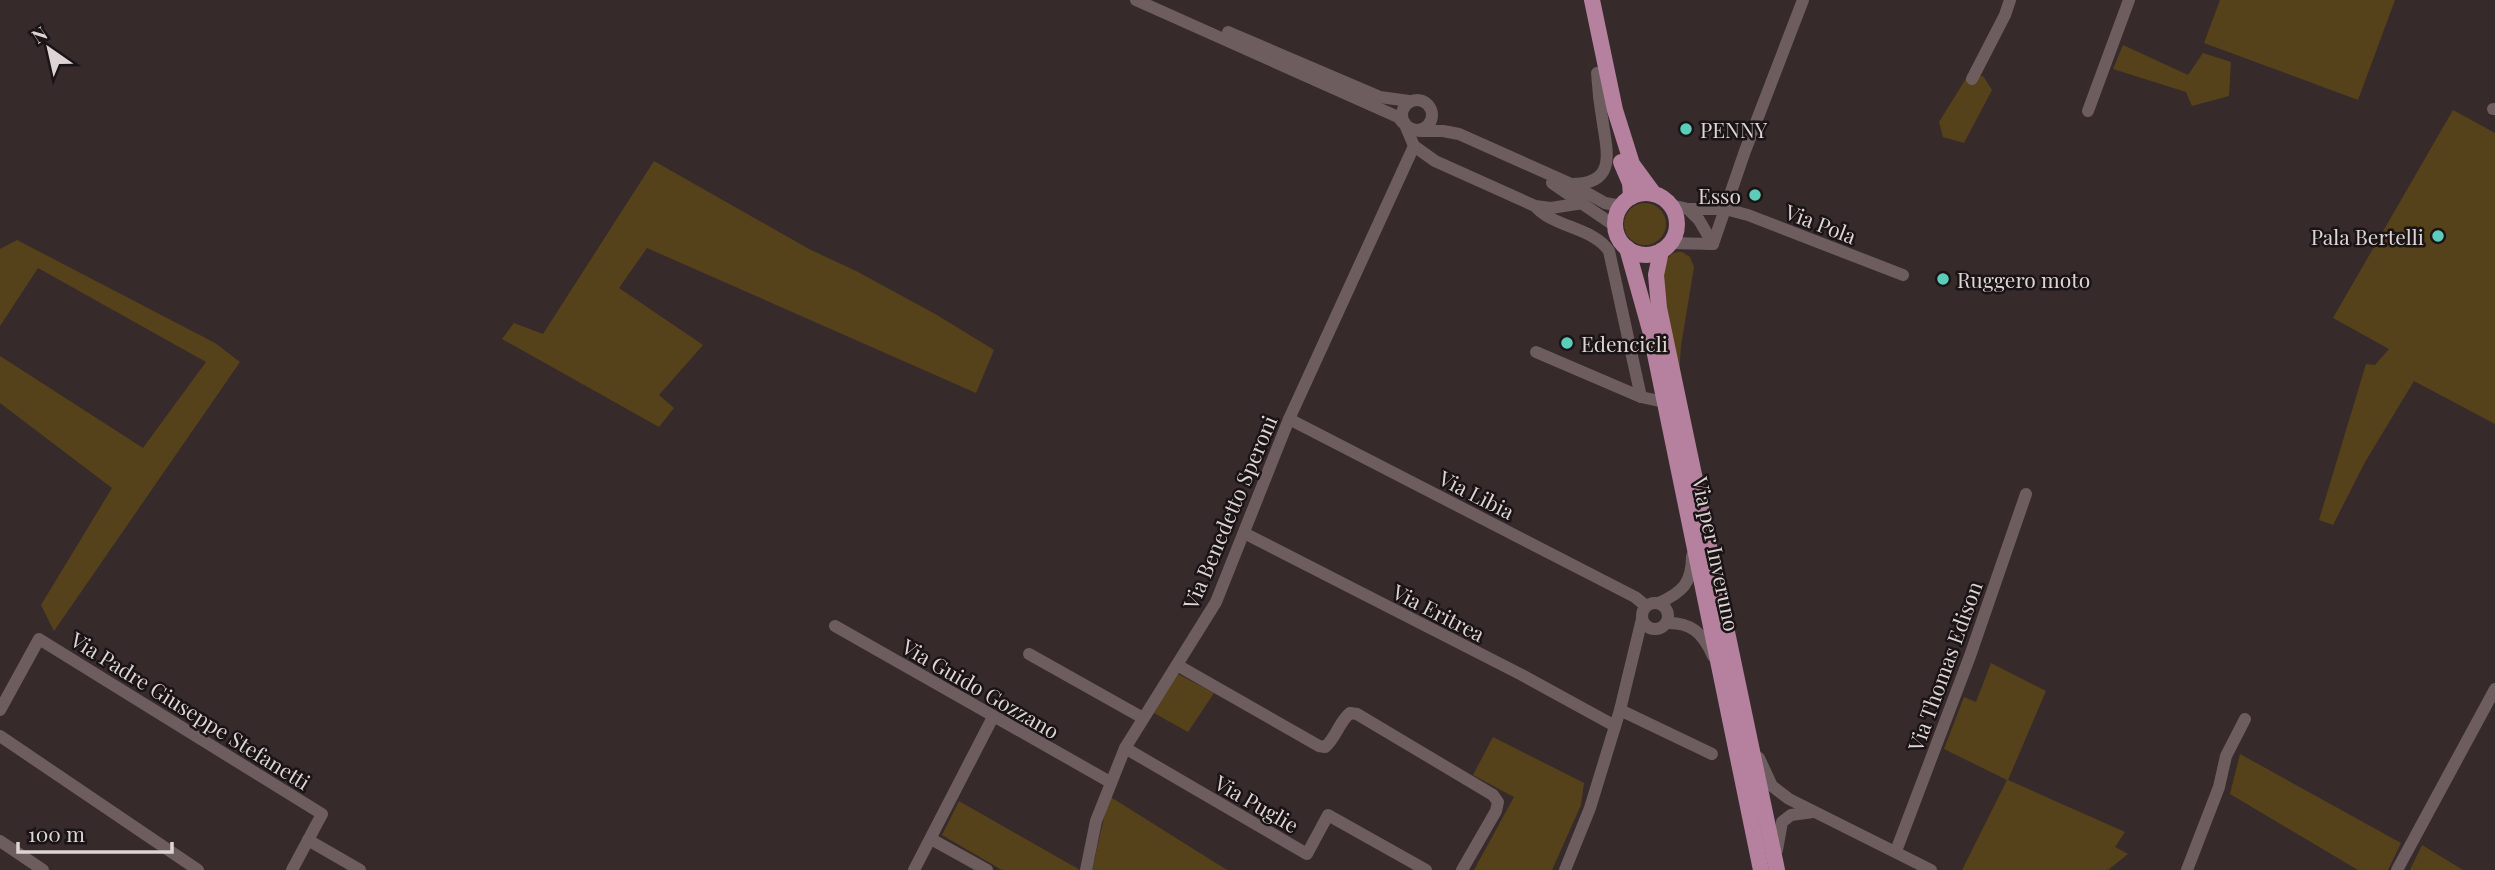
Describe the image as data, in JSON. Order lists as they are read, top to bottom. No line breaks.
{"streets":{"main road":["Via per Inveruno"],"street":["Via Pola","Via Libia","Via Benedetto Speroni","Via Eritrea","Via Thomas Edison","Via Guido Gozzano","Via Padre Giuseppe Stefanetti","Via Puglie"]},"crossings":[["Via Pola","Via per Inveruno"],["Via Libia","Via Benedetto Speroni"],["Via Benedetto Speroni","Via Eritrea"],["Via Benedetto Speroni","Via Guido Gozzano"],["Via Benedetto Speroni","Via Puglie"]],"places":["PENNY","Esso","Pala Bertelli","Ruggero moto","Edencicli"],"scale_bar":"100 m","north":"top left"}
